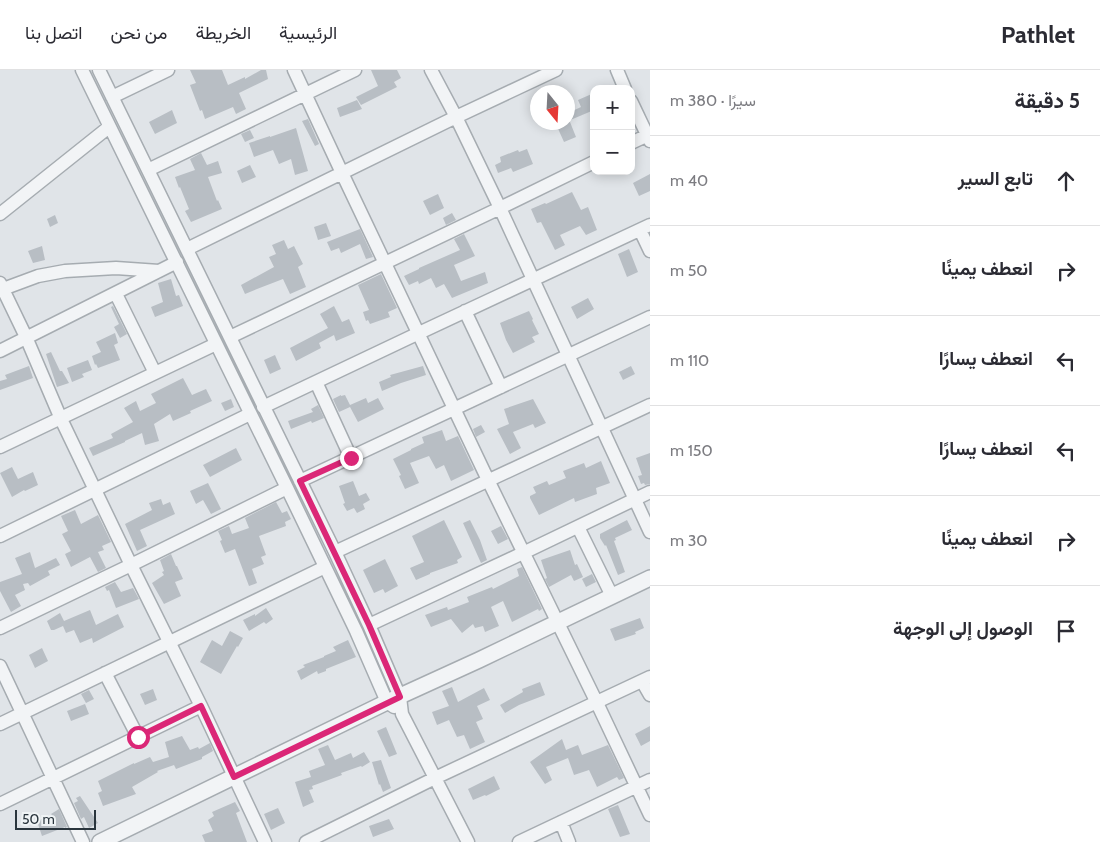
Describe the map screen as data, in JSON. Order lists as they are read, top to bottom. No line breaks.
{"scale_bar":"50 m","north":"bottom","page":{"header":"Pathlet","nav":["الرئيسية","الخريطة","من نحن","اتصل بنا"],"heading":["5 دقيقة","سيرًا · 380 m"],"map_buttons":["+","−"],"list":[["تابع السير","40 m"],["انعطف يمينًا","50 m"],["انعطف يسارًا","110 m"],["انعطف يسارًا","150 m"],["انعطف يمينًا","30 m"],"الوصول إلى الوجهة"],"scale":"50 m"}}
